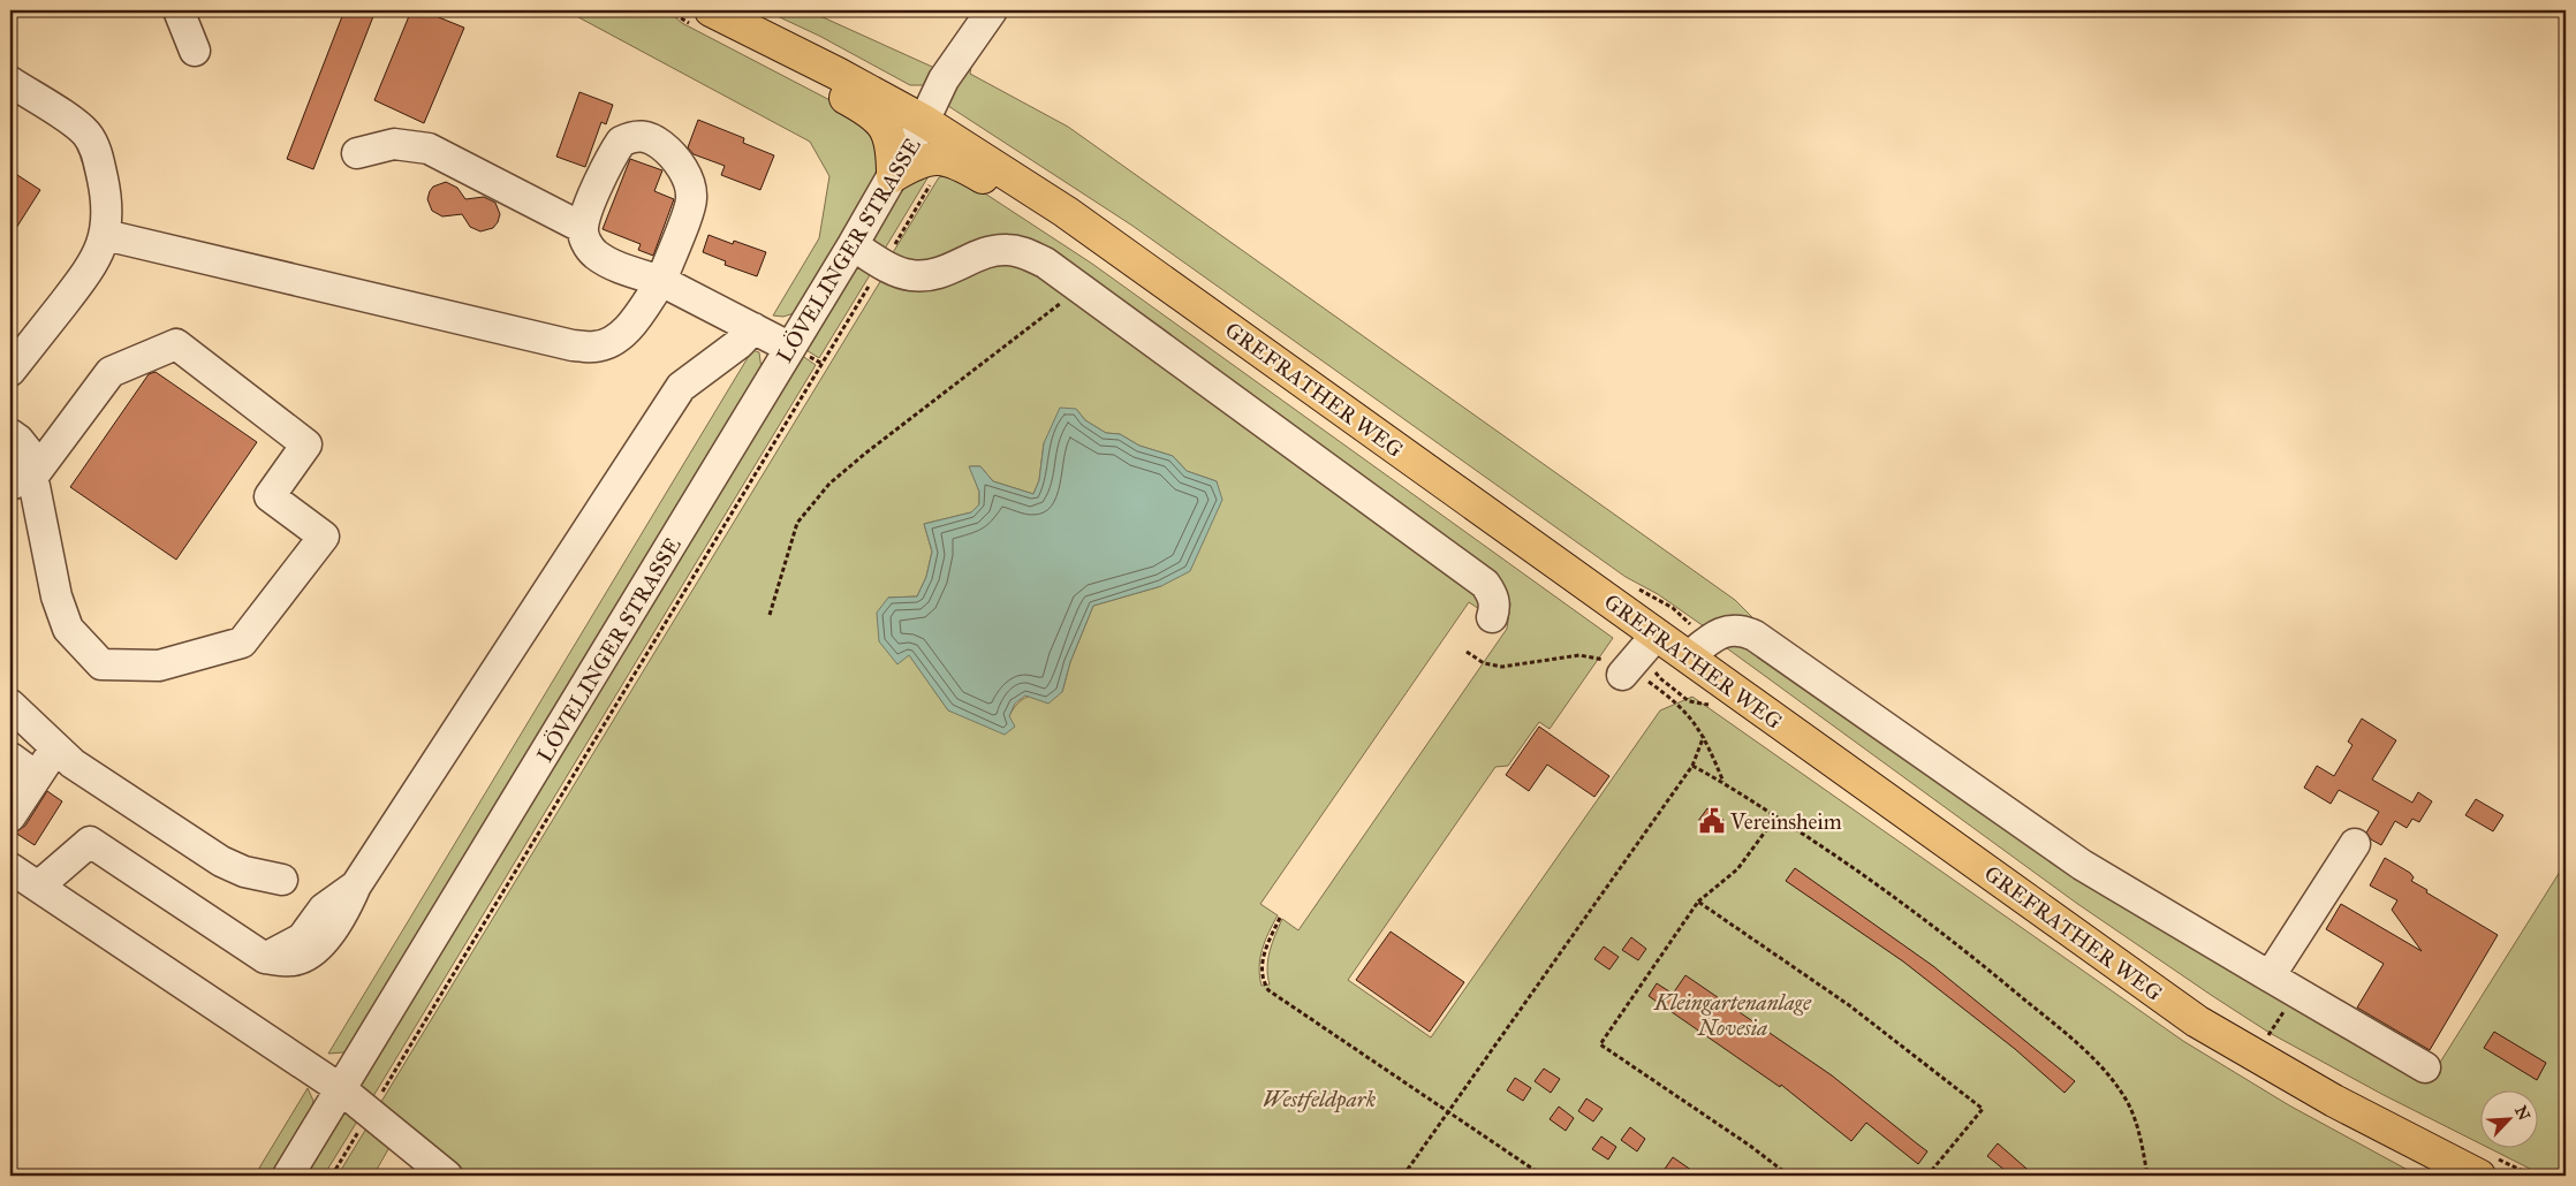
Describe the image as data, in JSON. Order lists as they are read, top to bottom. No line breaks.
{"streets":{"main road":["GREFRATHER WEG"],"street":["LÖVELINGER STRASSE"]},"crossings":[["LÖVELINGER STRASSE","GREFRATHER WEG"]],"parks":["Kleingartenanlage Novesia","Westfeldpark"],"places":{"public building":["Vereinsheim"]},"north":"top right"}
